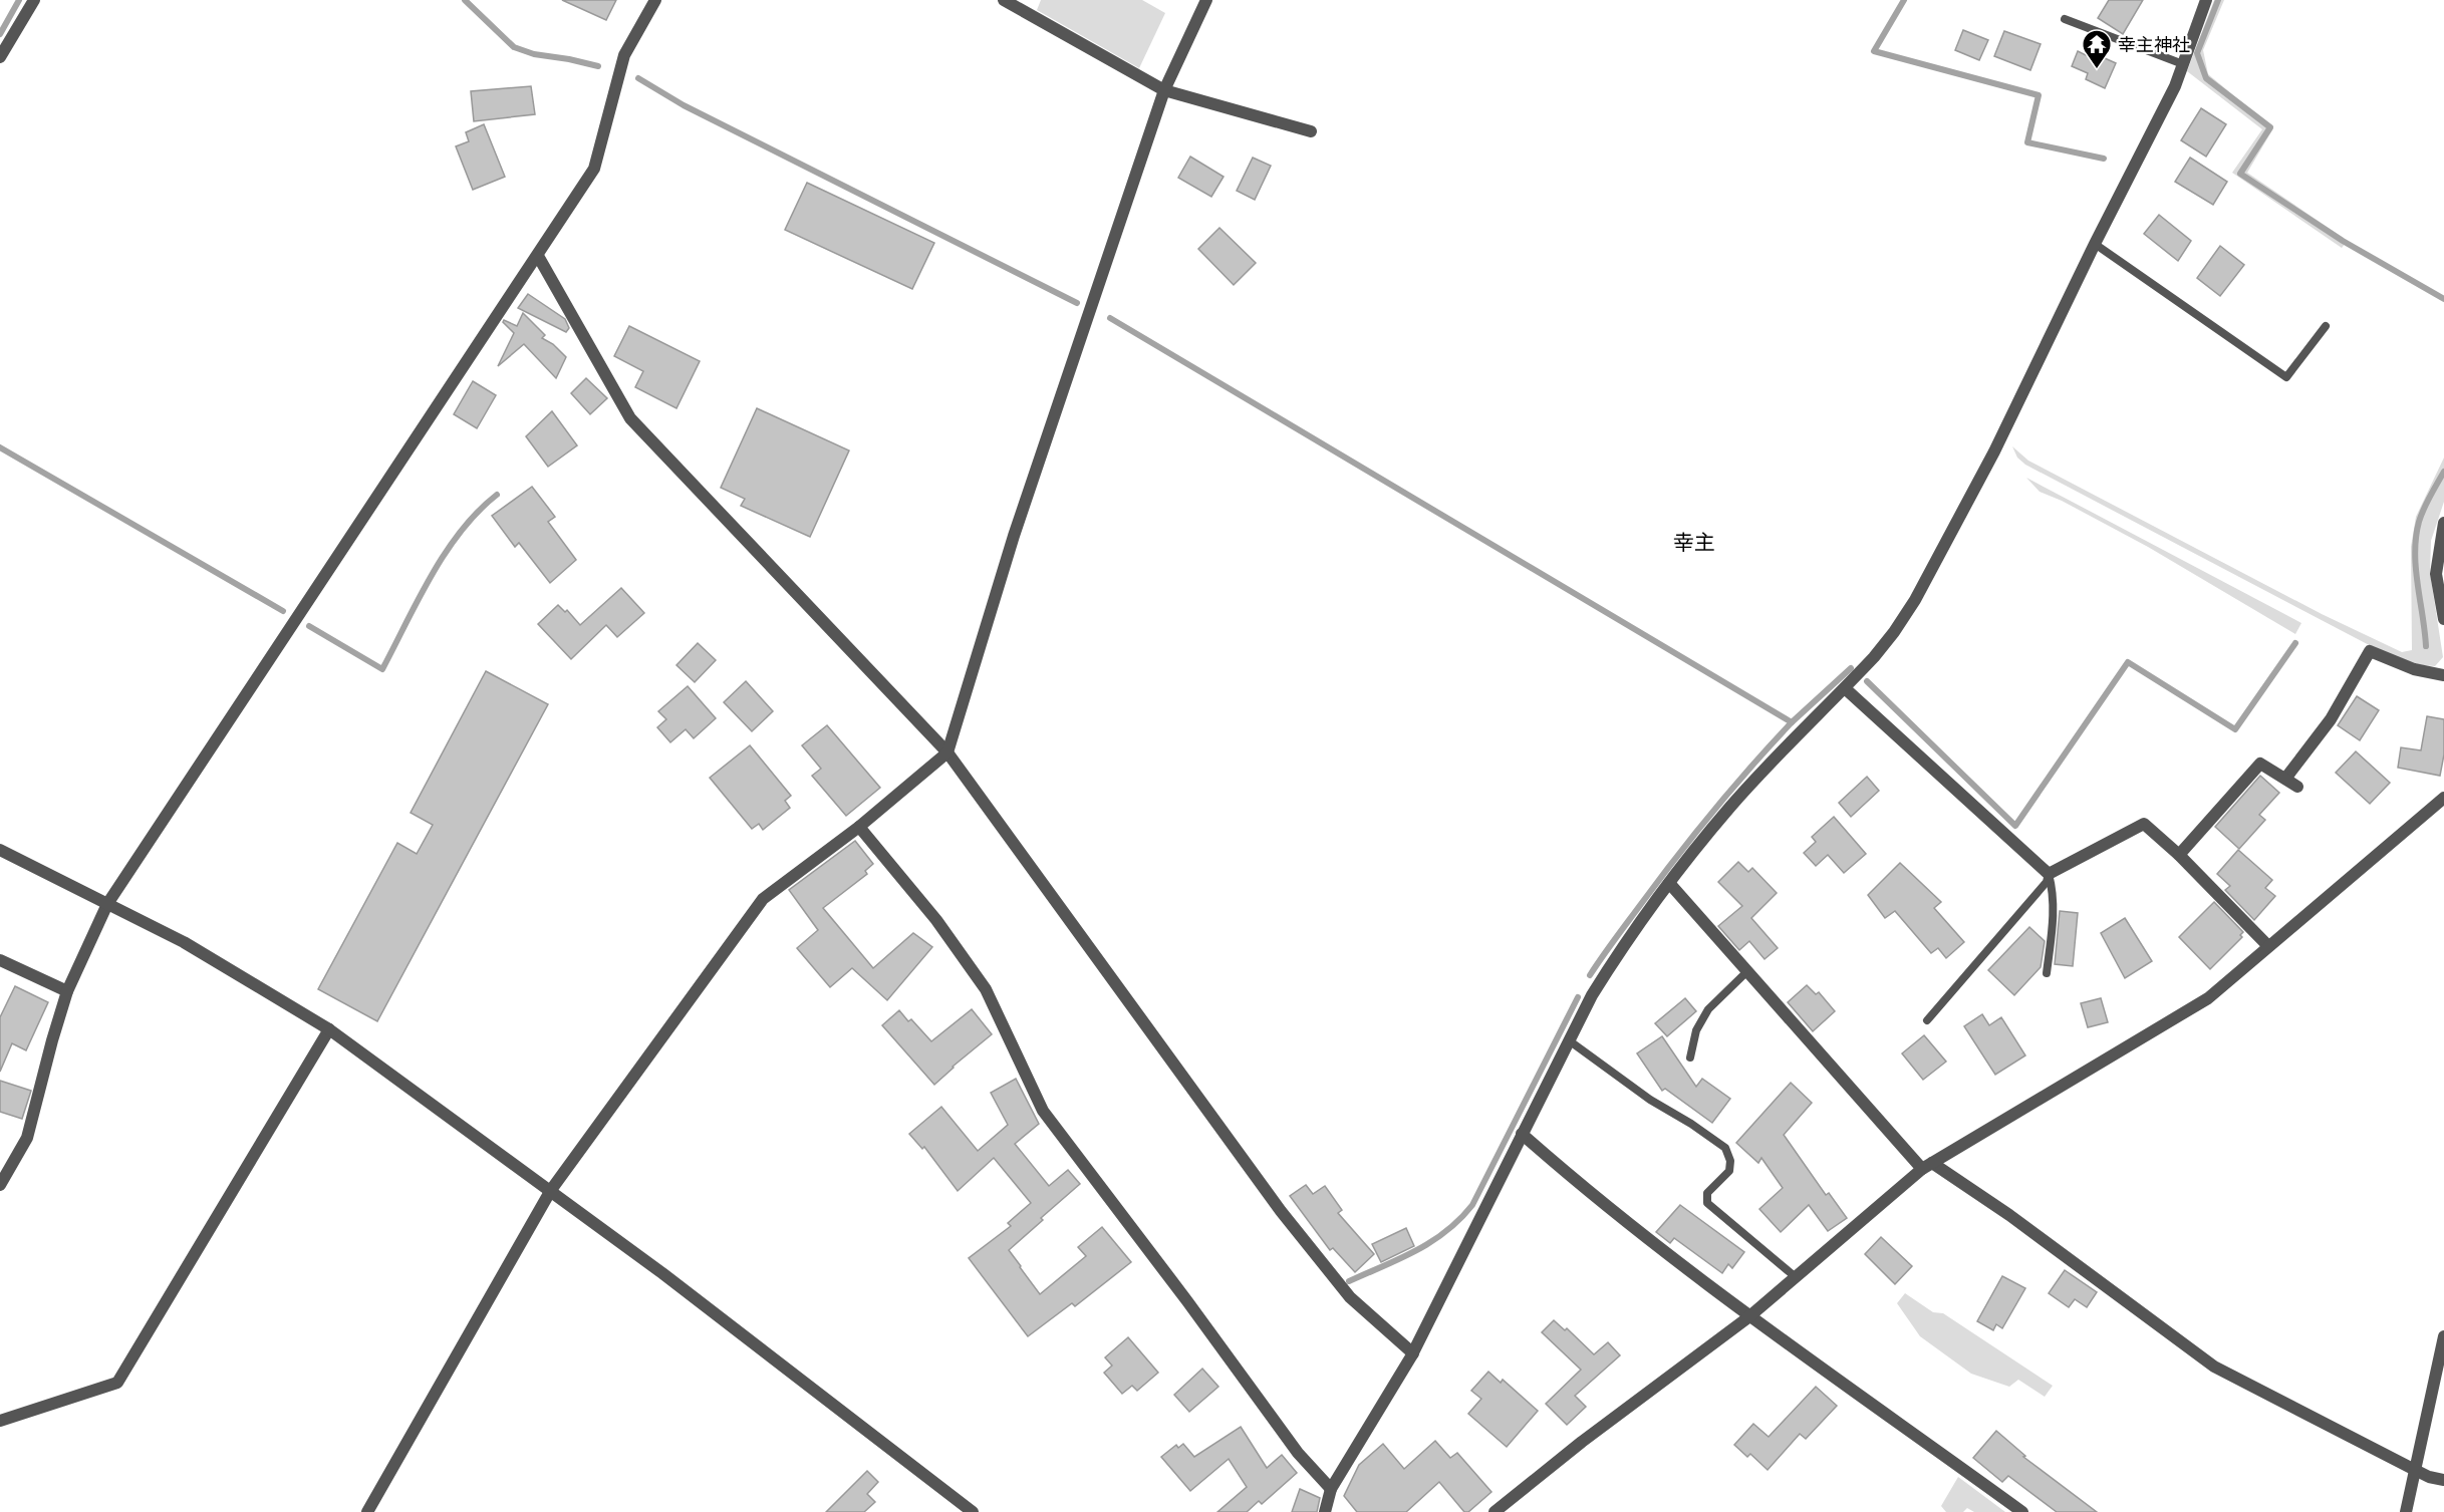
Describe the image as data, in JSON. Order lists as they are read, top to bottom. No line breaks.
{"districts":["幸主"],"places":{"temple":["幸主神社"]}}
